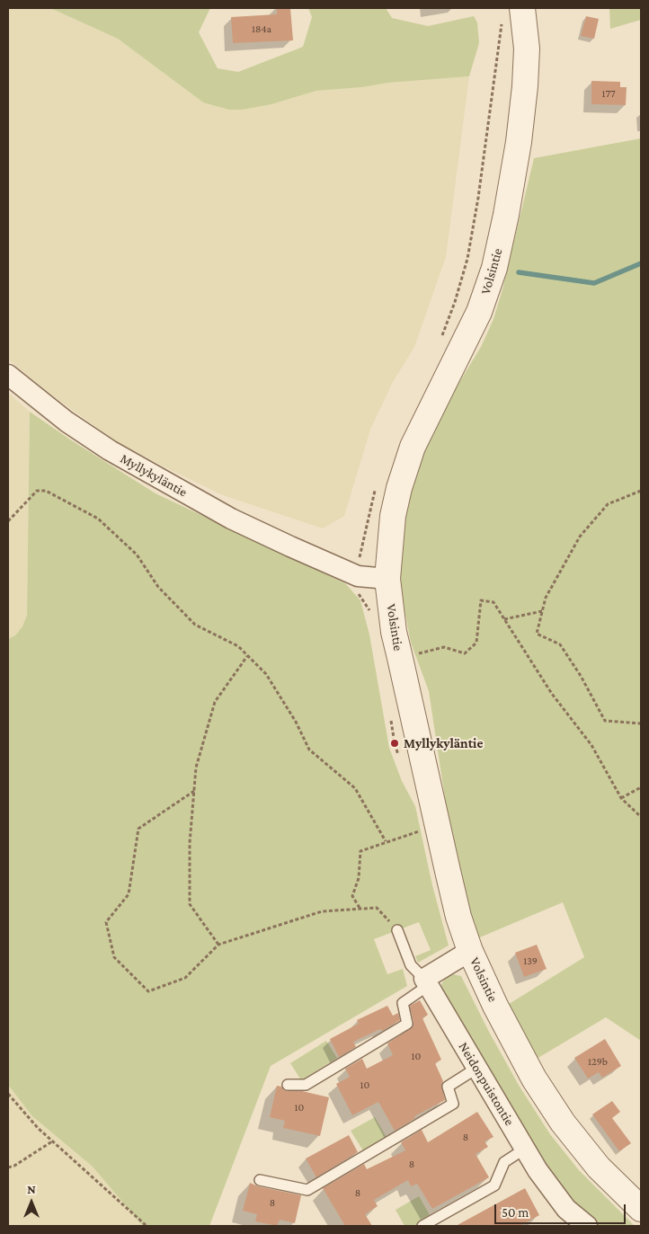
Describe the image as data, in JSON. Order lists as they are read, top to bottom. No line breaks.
{"streets":{"street":["Volsintie","Myllykyläntie","Neidonpuistontie"]},"crossings":[["Volsintie","Myllykyläntie"]],"places":["Myllykyläntie"],"house_numbers":["184a","177","139","10","129b","10","10","8","8","8","8"],"scale_bar":"50 m","north":"top"}
